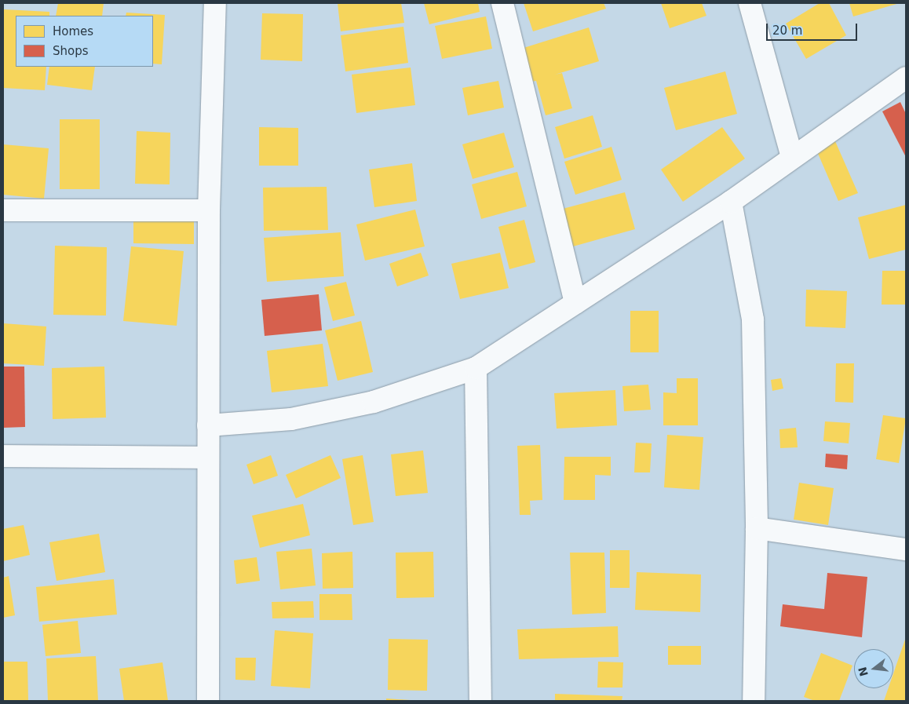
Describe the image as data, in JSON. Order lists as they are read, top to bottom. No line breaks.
{"legend":["Homes","Shops"],"scale_bar":"20 m","north":"left"}
